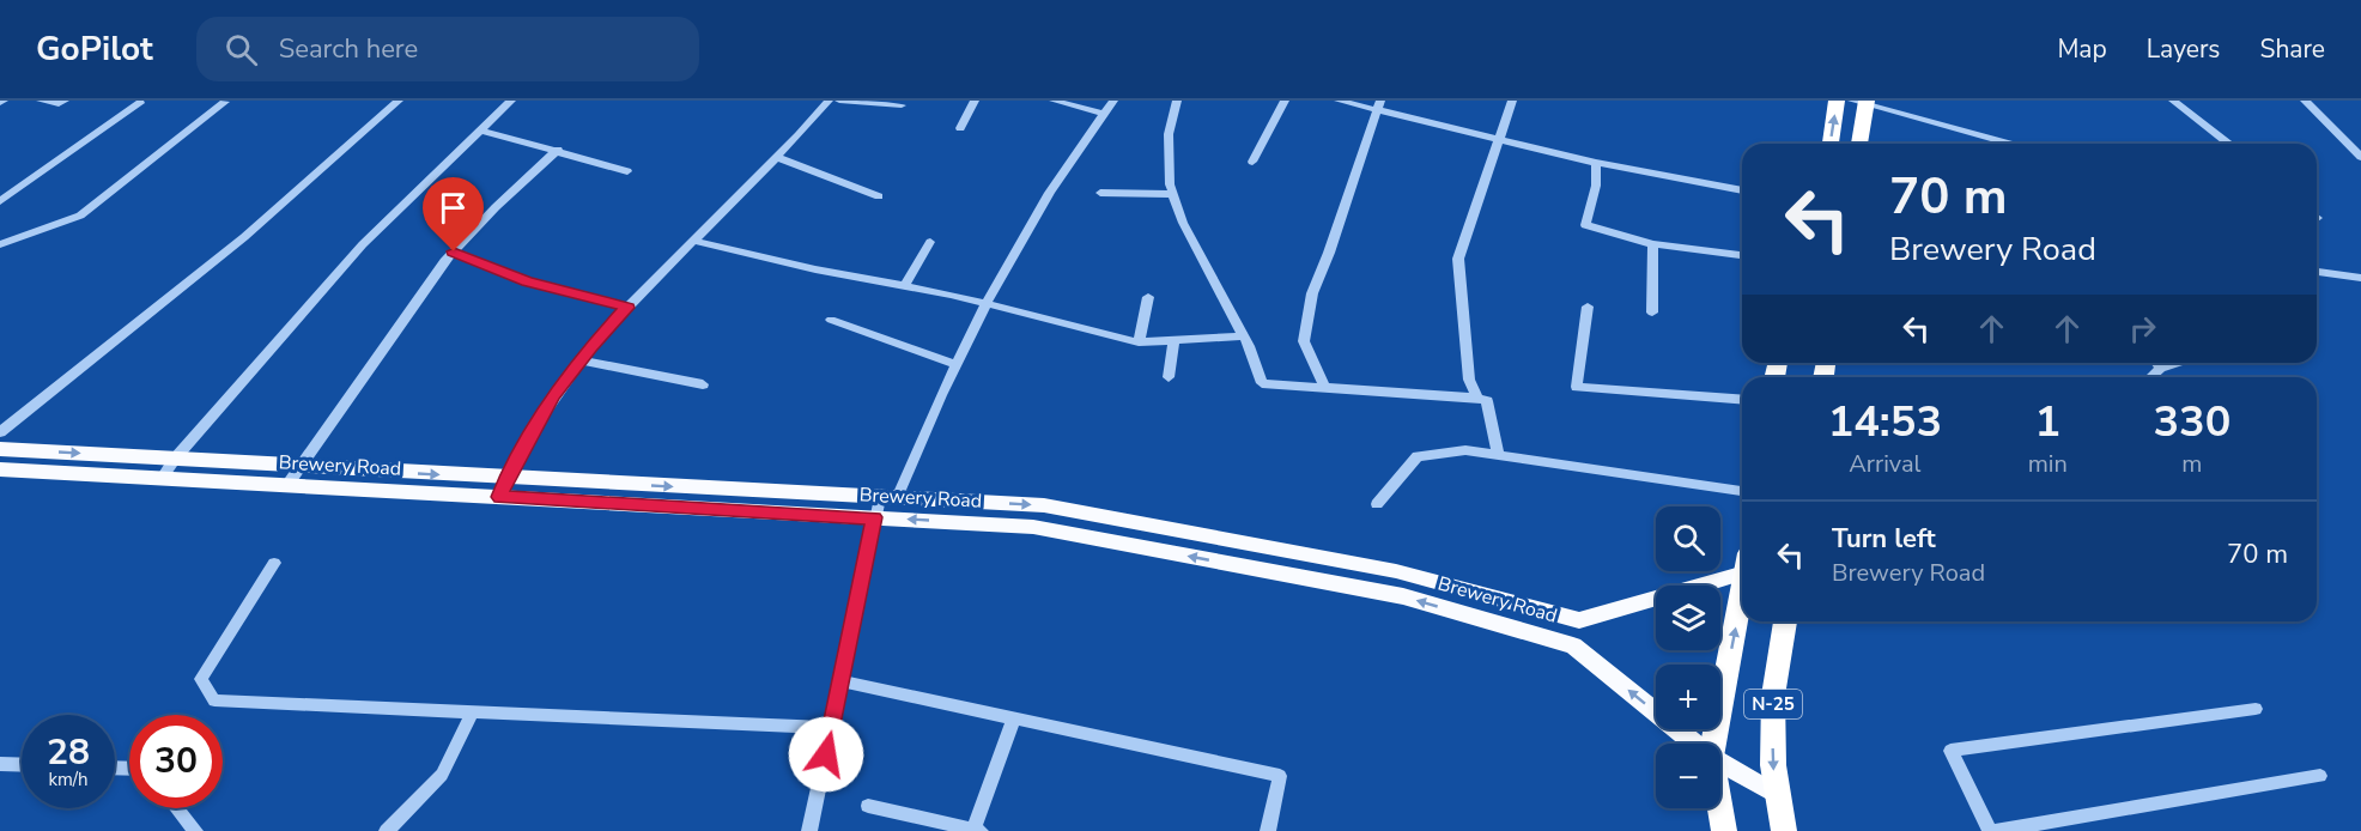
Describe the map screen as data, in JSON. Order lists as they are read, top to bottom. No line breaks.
{"streets":{"highway":["N-25"],"main road":["Brewery Road"]},"crossings":[["Brewery Road","N-25"]],"page":{"header":"GoPilot","search":"Search here","nav":["Map","Layers","Share"],"turn":["70 m","Brewery Road"],"eta":["14:53","Arrival","1","min","330","m"],"list":[{"name":"Turn left","note":"Brewery Road","value":"70 m"}],"map_buttons":["+","−"],"speed":"28 km/h","limit":"30"}}
